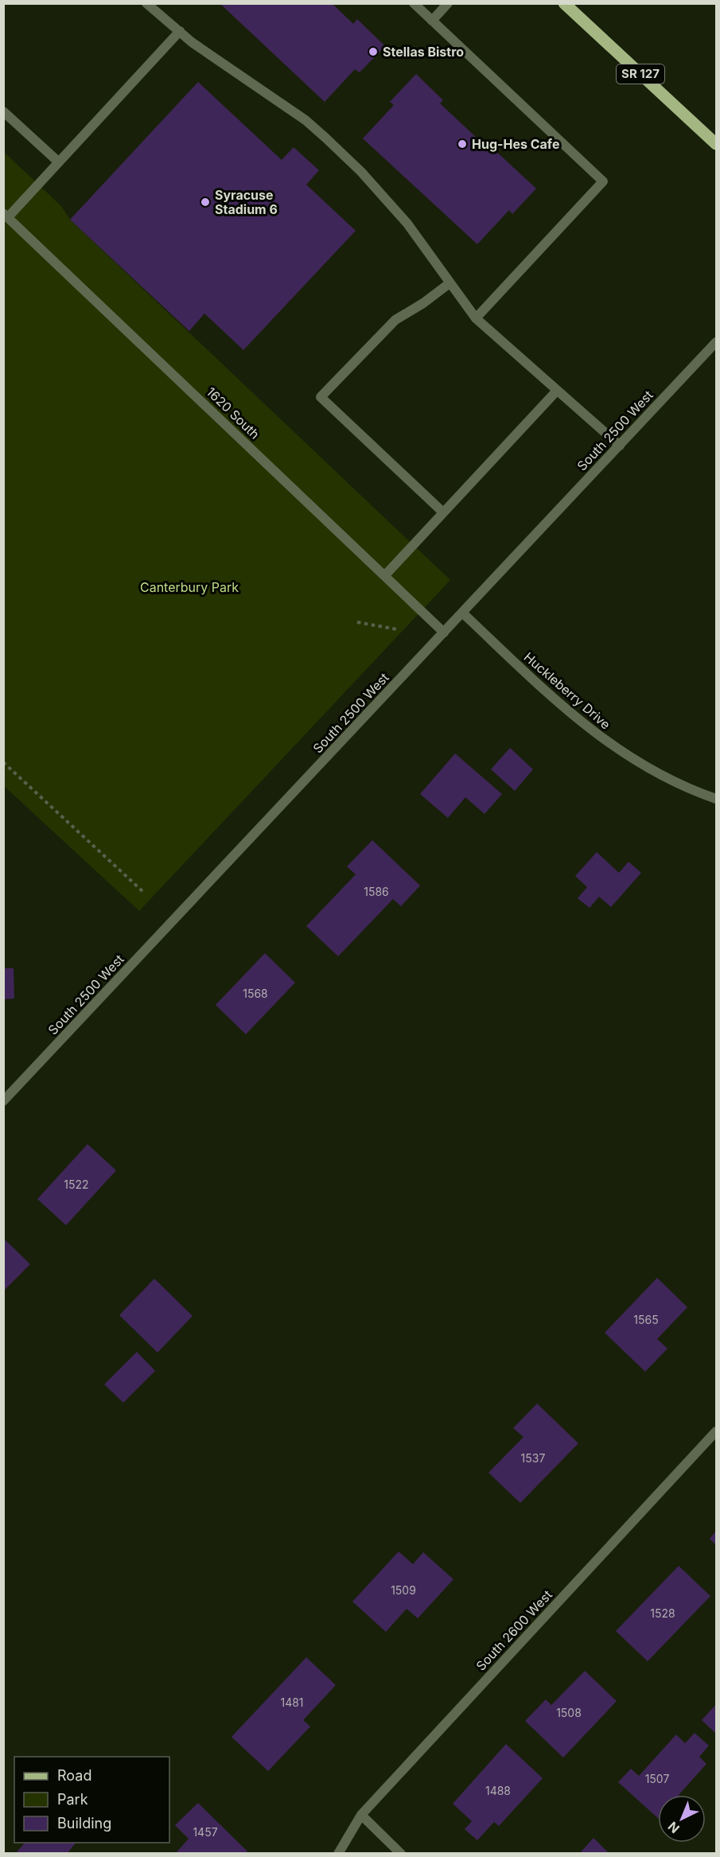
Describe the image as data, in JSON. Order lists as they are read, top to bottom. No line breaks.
{"streets":{"main road":["SR 127"],"street":["1620 South","South 2500 West","Huckleberry Drive","South 2600 West"]},"crossings":[["1620 South","South 2500 West"],["South 2500 West","Huckleberry Drive"]],"parks":["Canterbury Park"],"places":["Stellas Bistro","Hug-Hes Cafe","Syracuse Stadium 6"],"house_numbers":["1586","1568","1522","1565","1537","1509","1528","1481","1508","1507","1488","1457"],"legend":["Road","Park","Building"],"north":"bottom left"}
